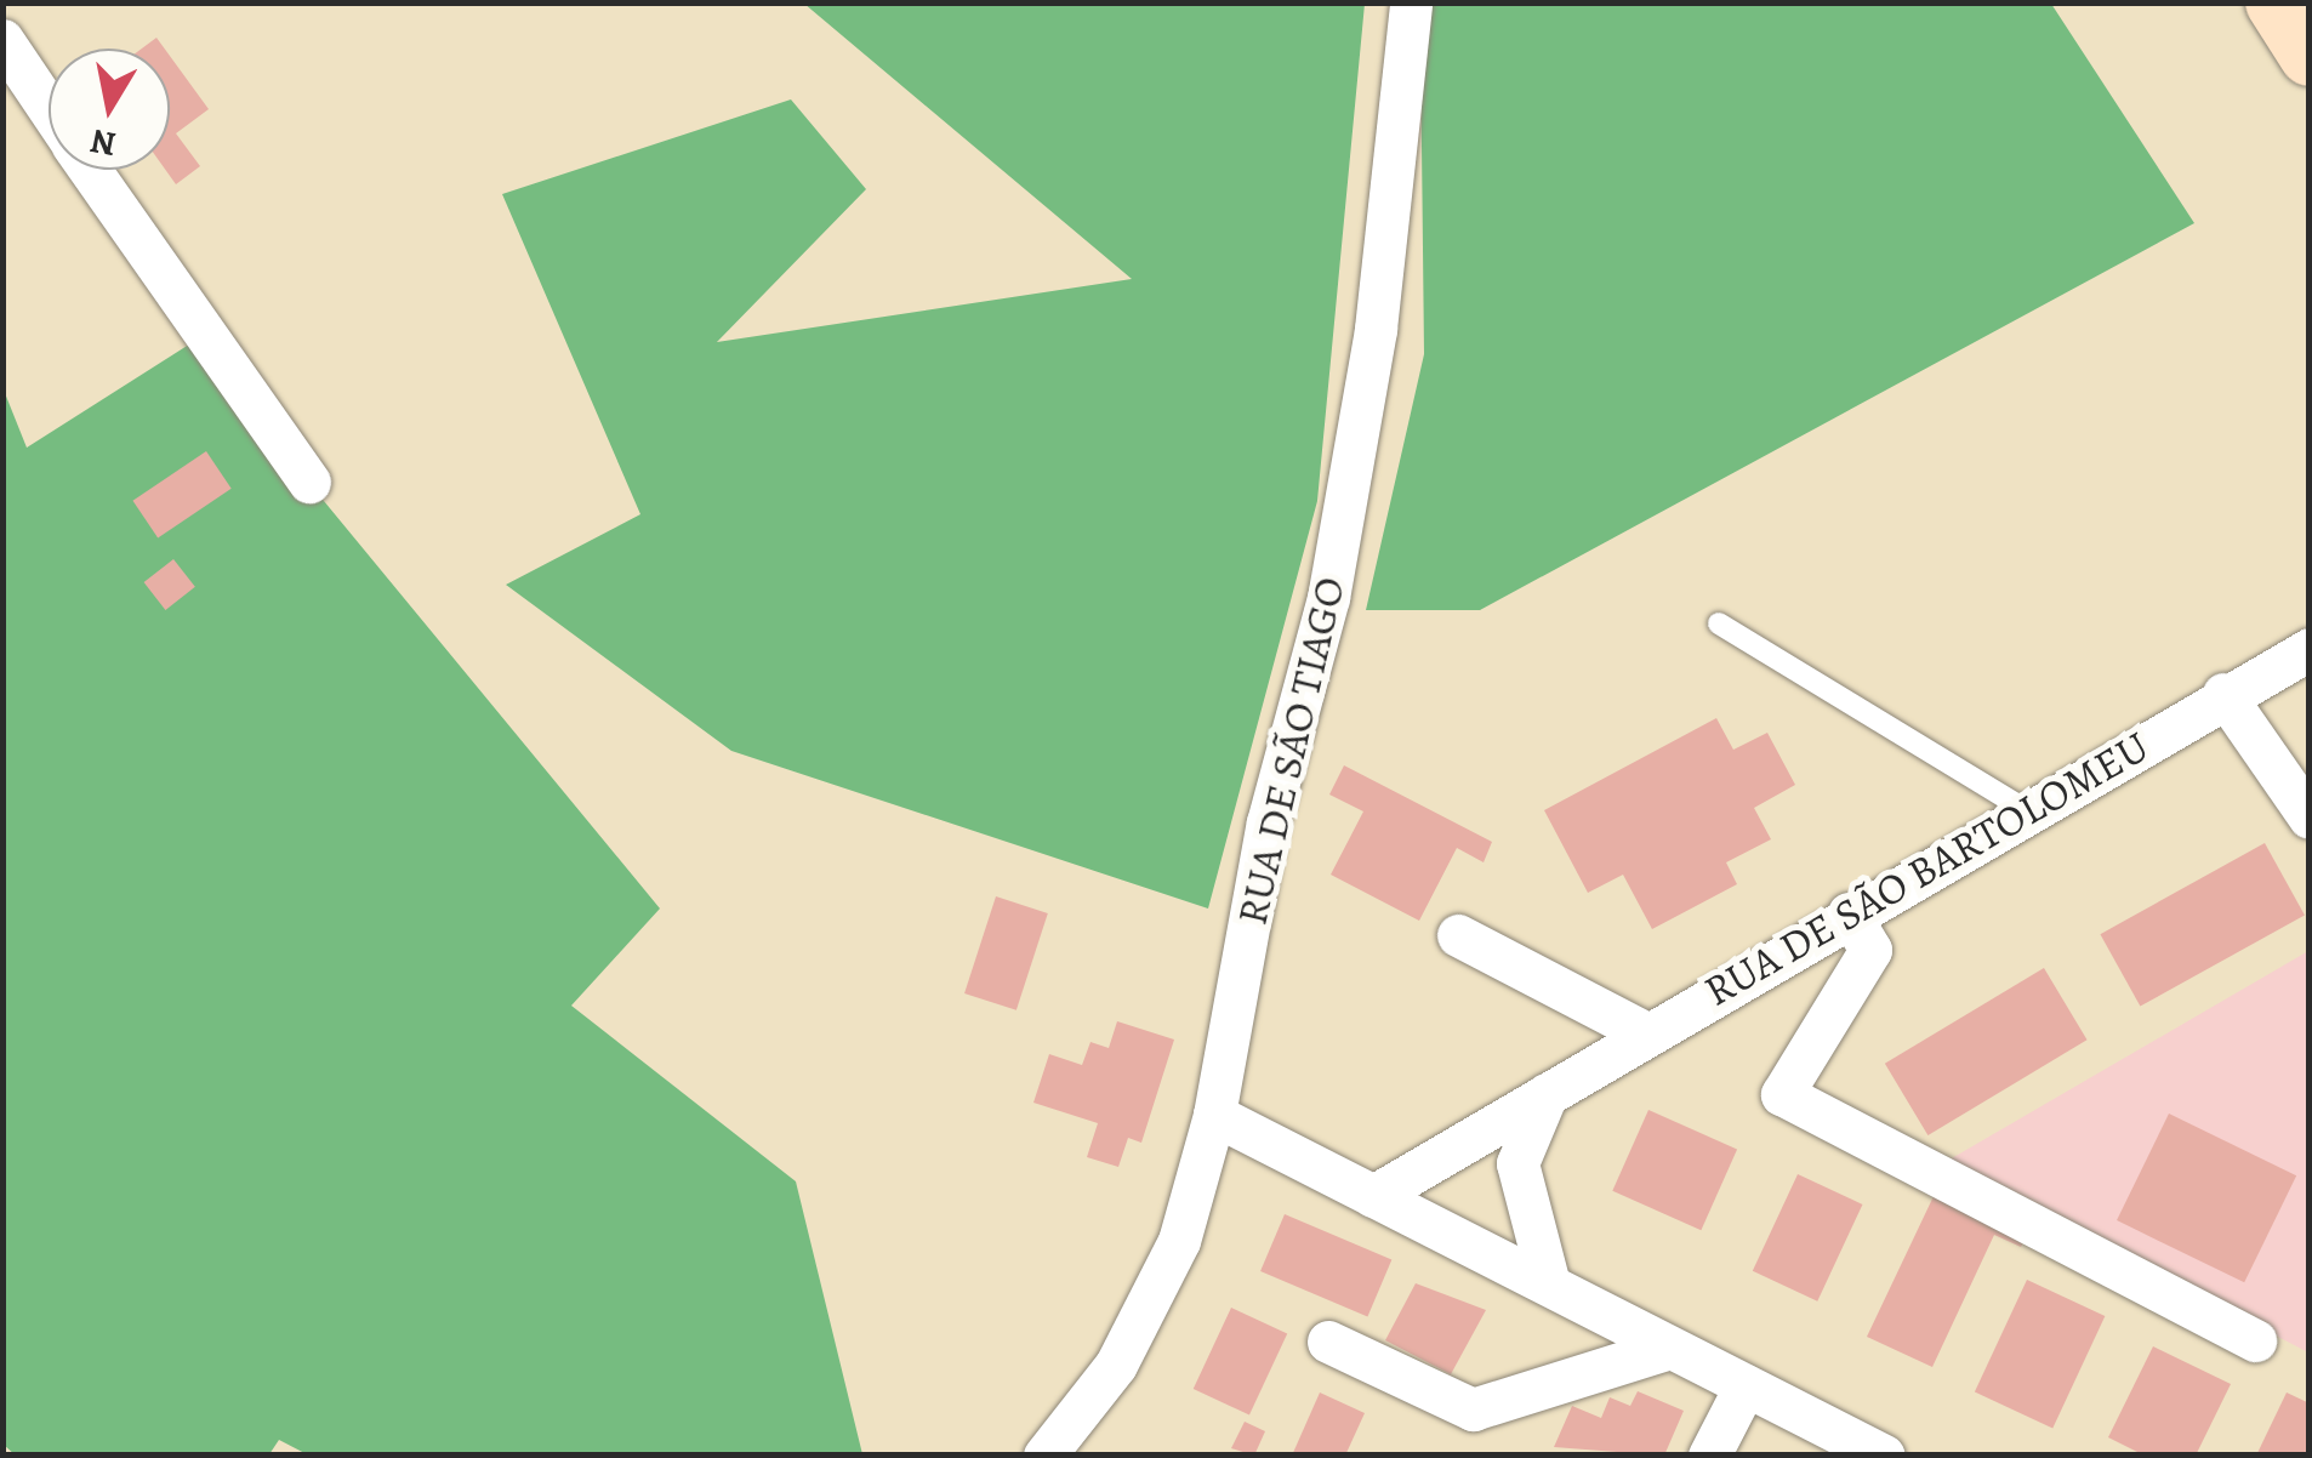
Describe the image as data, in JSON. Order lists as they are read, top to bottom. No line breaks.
{"streets":{"street":["RUA DE SÃO TIAGO","RUA DE SÃO BARTOLOMEU"]},"north":"bottom"}
